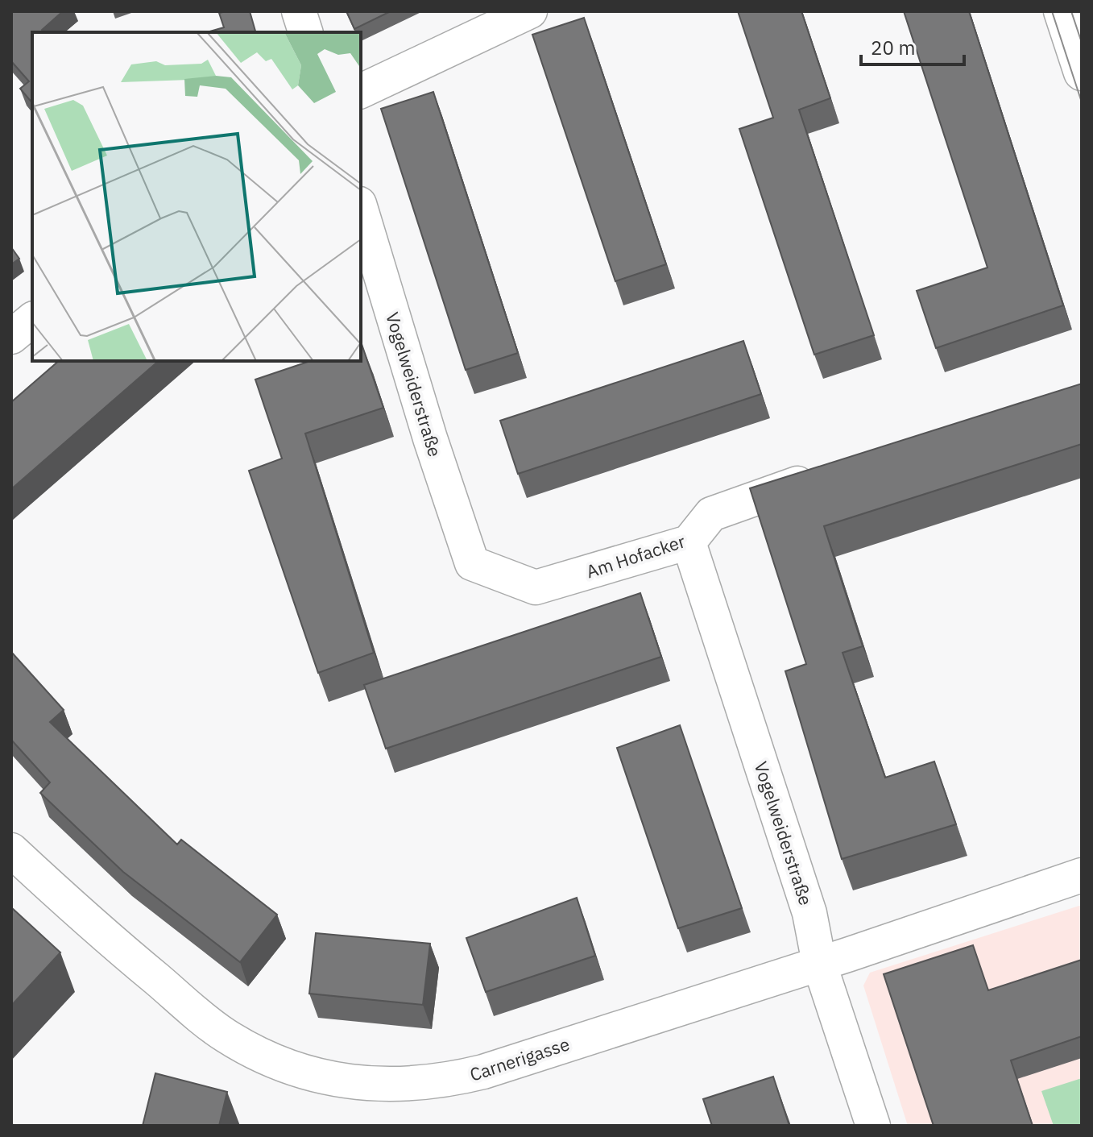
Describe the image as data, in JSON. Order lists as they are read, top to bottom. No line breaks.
{"streets":{"street":["Vogelweiderstraße","Am Hofacker","Carnerigasse"]},"crossings":[["Vogelweiderstraße","Am Hofacker"],["Vogelweiderstraße","Carnerigasse"]],"scale_bar":"20 m"}
